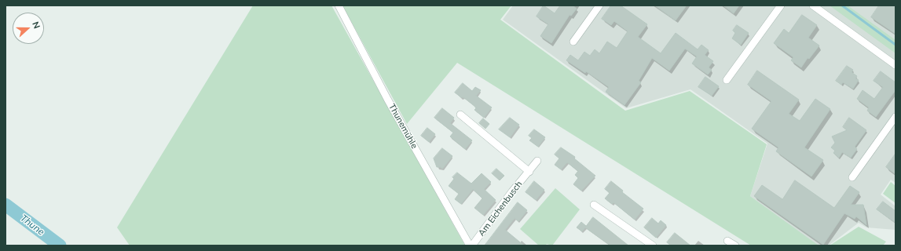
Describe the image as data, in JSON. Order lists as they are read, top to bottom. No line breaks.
{"streets":{"street":["Thunemühle","Am Eichenbusch"]},"water":["Thune"],"north":"right"}
